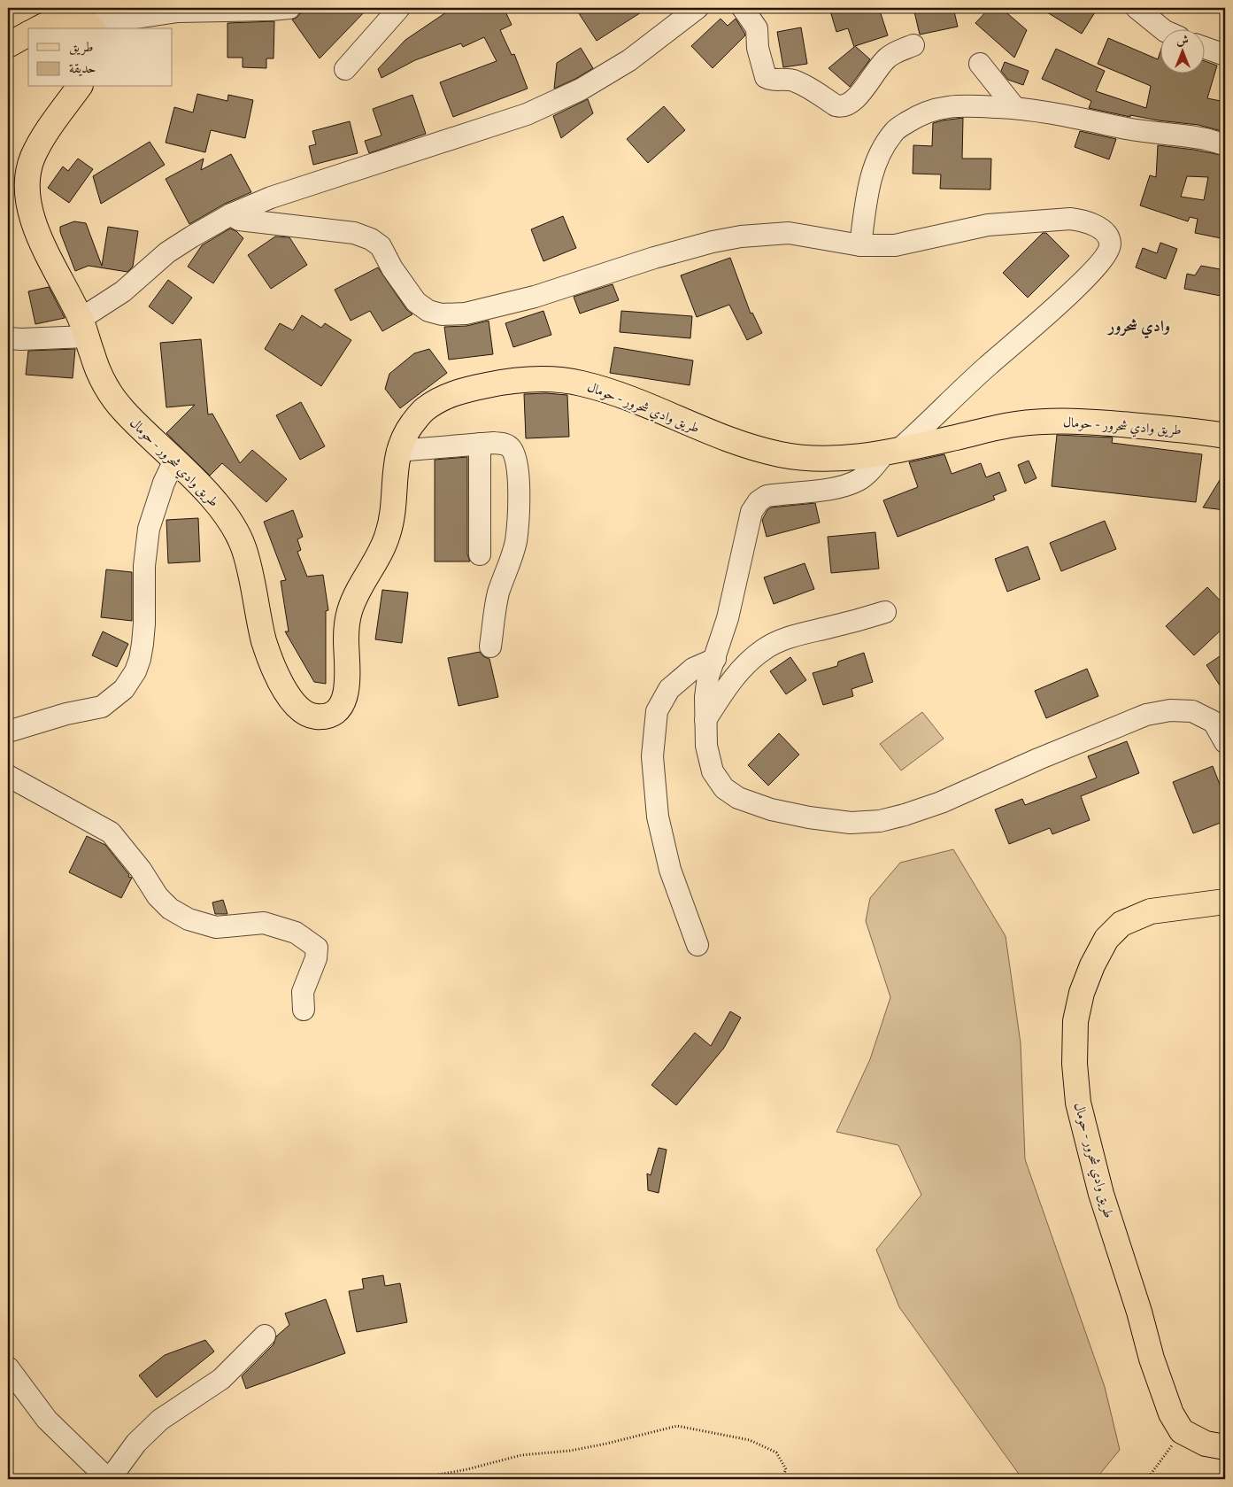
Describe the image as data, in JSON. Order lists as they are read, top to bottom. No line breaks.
{"streets":{"main road":["طريق وادي شحرور - حومال"]},"districts":["وادي شحرور"],"legend":["طريق","حديقة"],"north":"top"}
